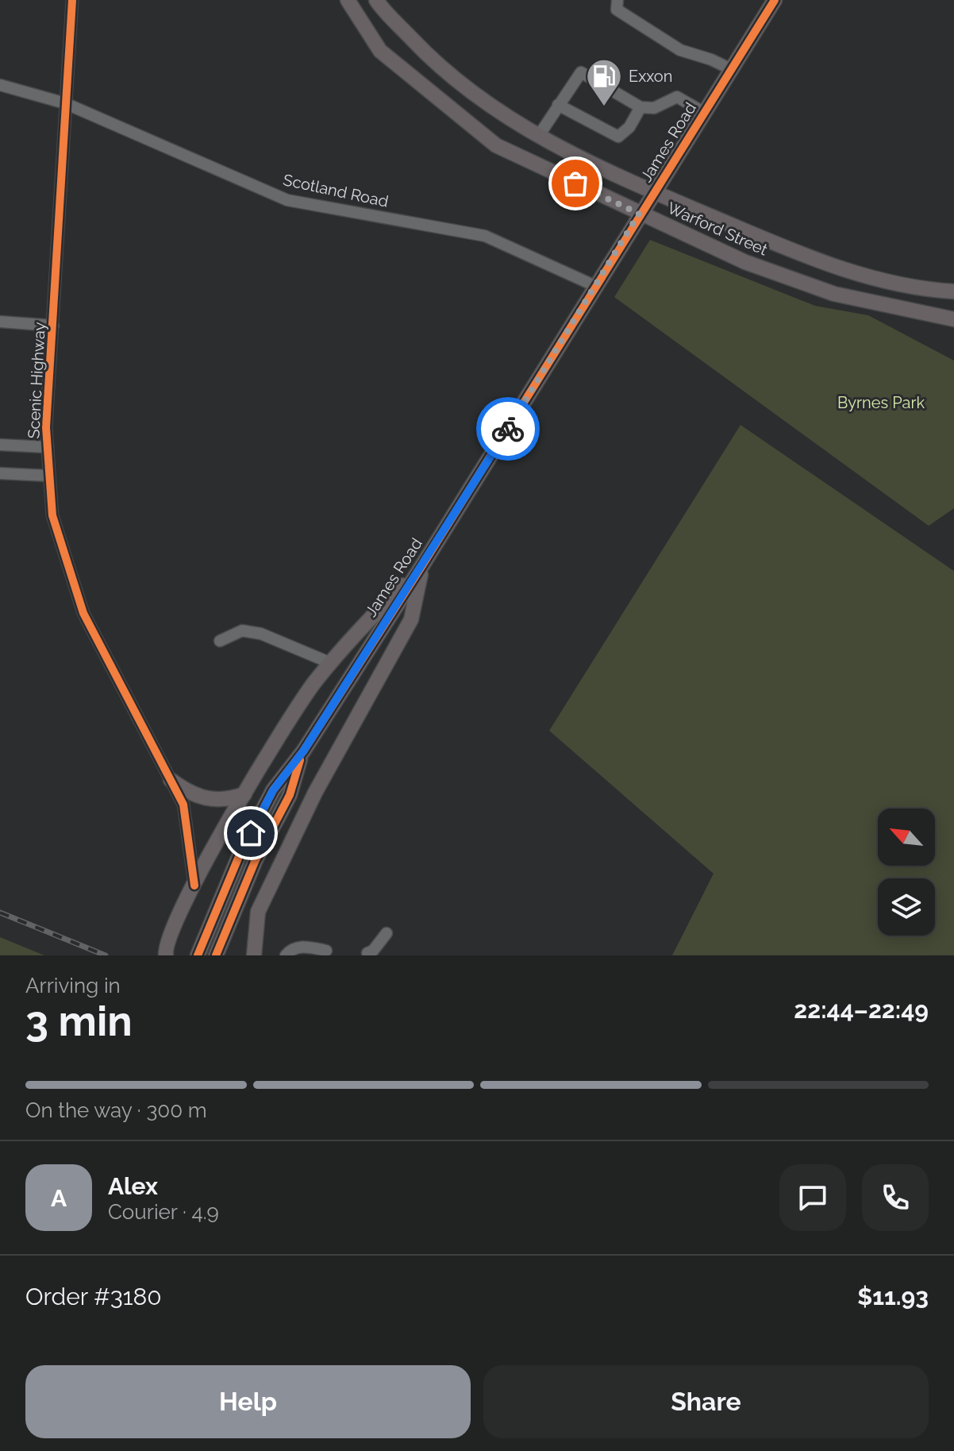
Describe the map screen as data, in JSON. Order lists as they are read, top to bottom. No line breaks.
{"streets":{"main road":["James Road","Warford Street"],"street":["Scotland Road","Scenic Highway"]},"crossings":[["James Road","Scotland Road"],["James Road","Warford Street"],["Scotland Road","Scenic Highway"]],"parks":["Byrnes Park"],"places":{"fuel station":["Exxon"]},"north":"top left","page":{"heading":["3 min","Arriving in","22:44–22:49"],"panel":["Alex","Courier · 4.9","Order #3180","$11.93"],"bar":"On the way · 300 m","round":"A","buttons":["Help","Share"]}}
